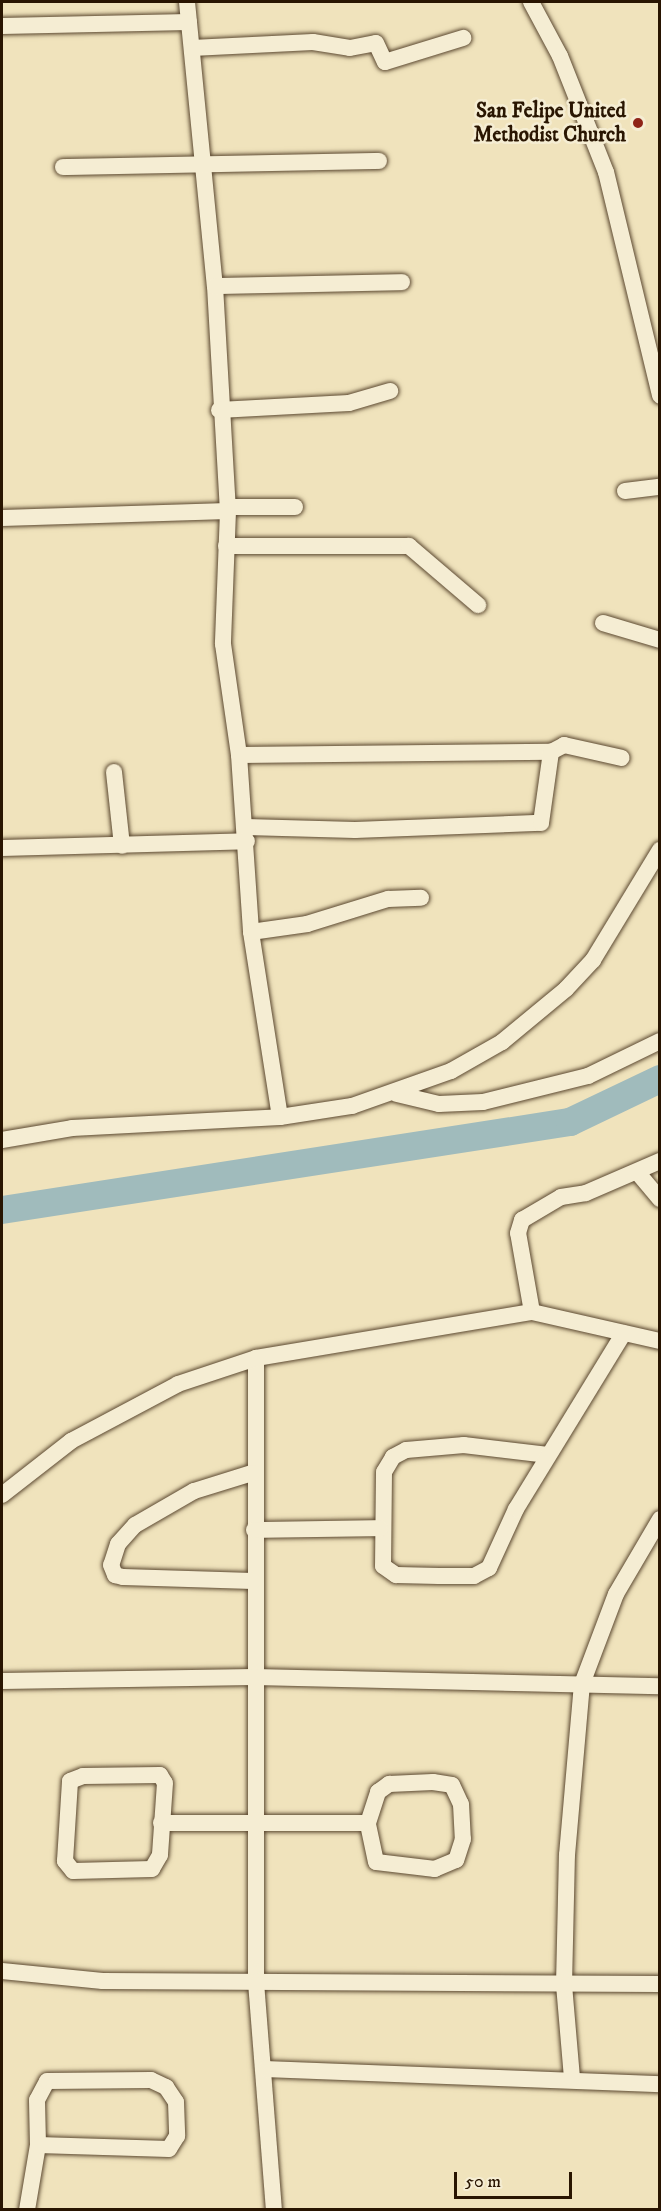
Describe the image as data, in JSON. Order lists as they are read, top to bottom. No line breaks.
{"places":["San Felipe United Methodist Church"],"scale_bar":"50 m"}
